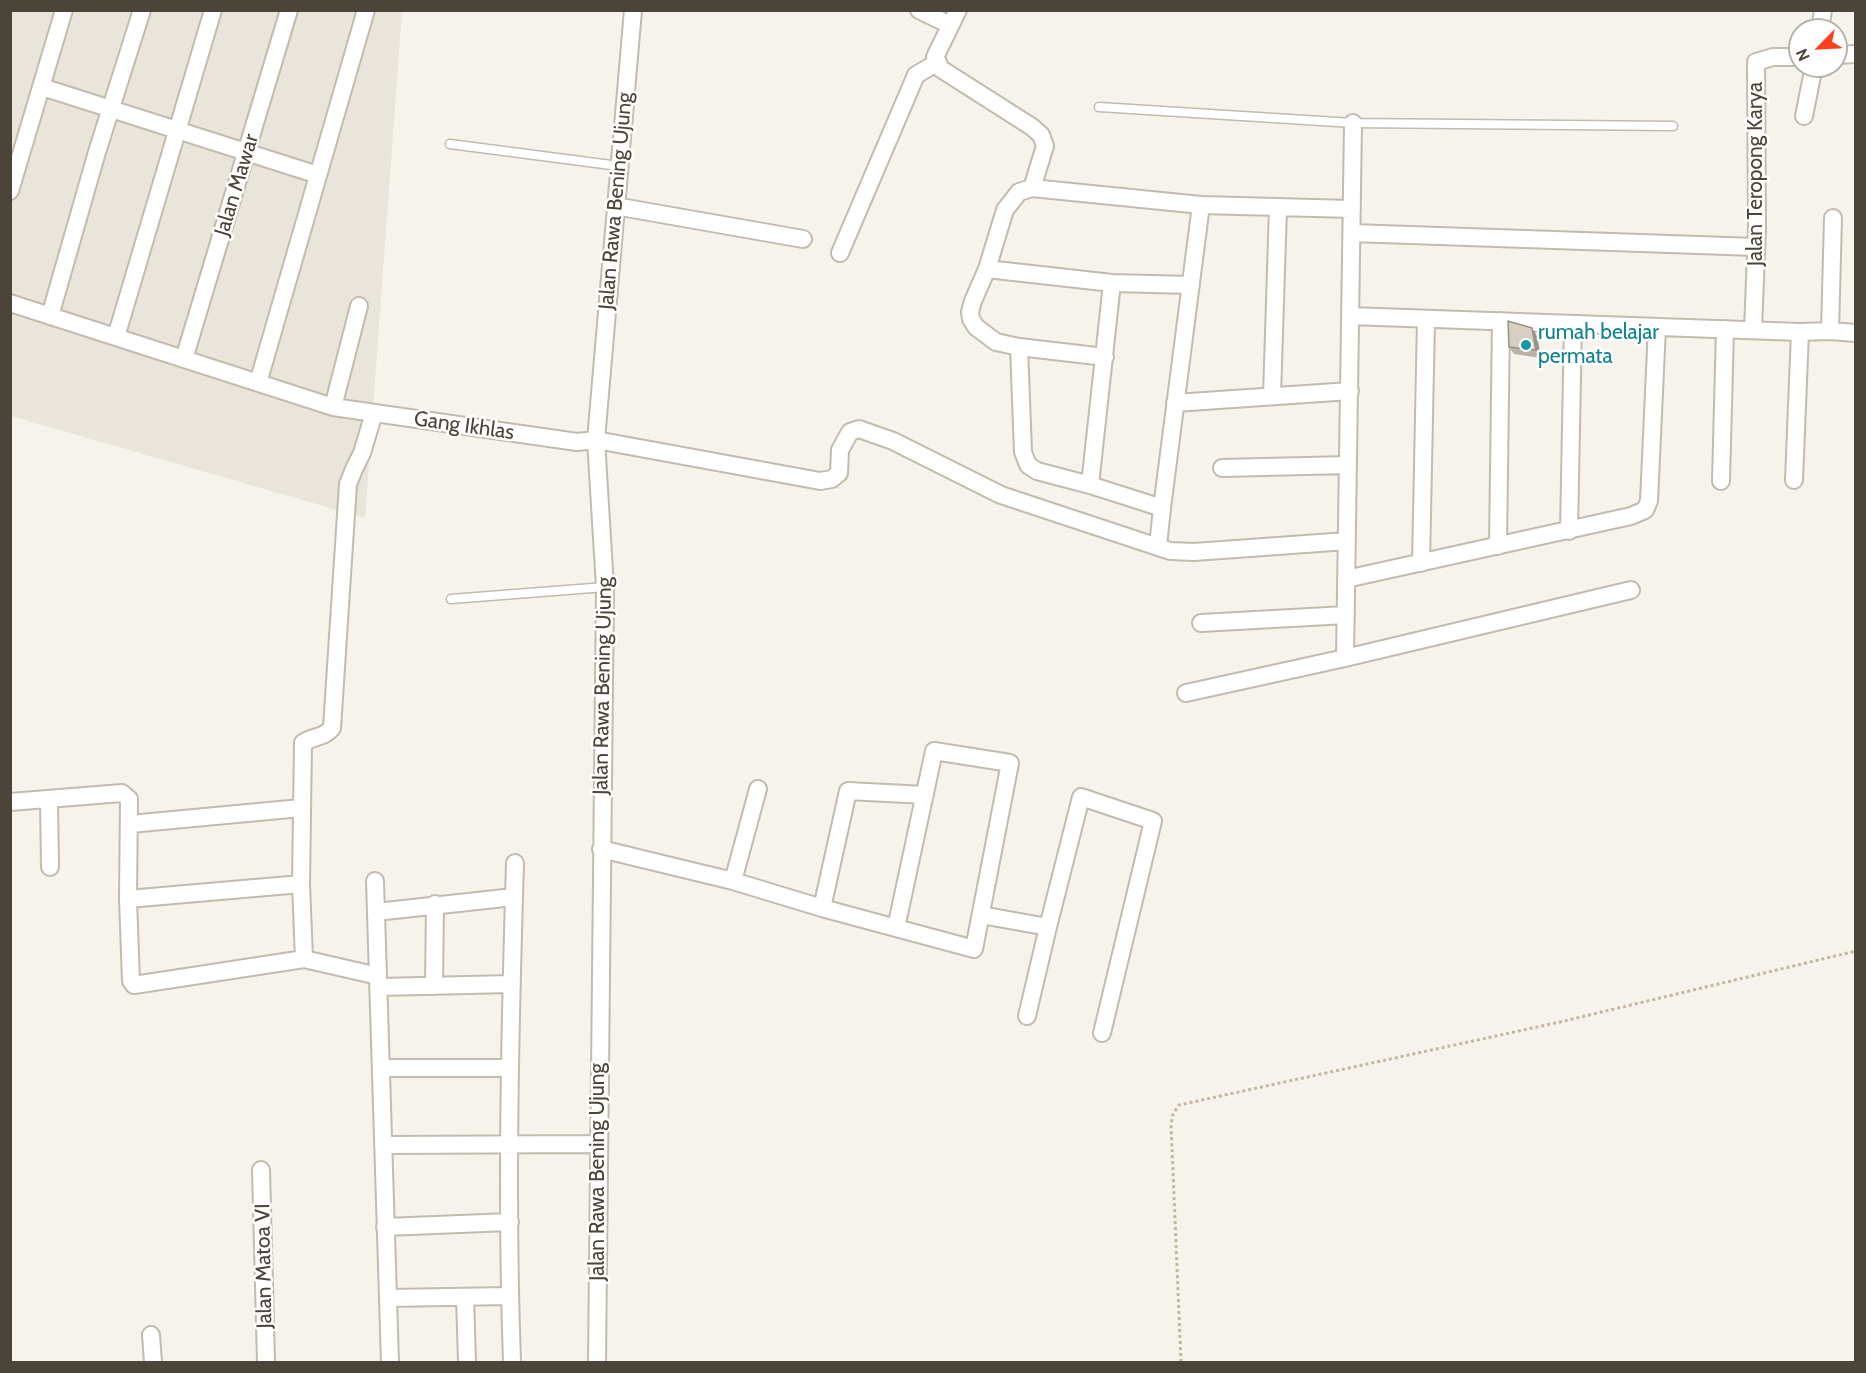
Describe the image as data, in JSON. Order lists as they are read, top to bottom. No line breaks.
{"streets":{"street":["Jalan Teropong Karya","Jalan Mawar","Jalan Rawa Bening Ujung","Gang Ikhlas","Jalan Matoa VI"]},"crossings":[["Jalan Mawar","Gang Ikhlas"],["Jalan Rawa Bening Ujung","Gang Ikhlas"]],"places":["rumah belajar permata"],"north":"bottom left"}
